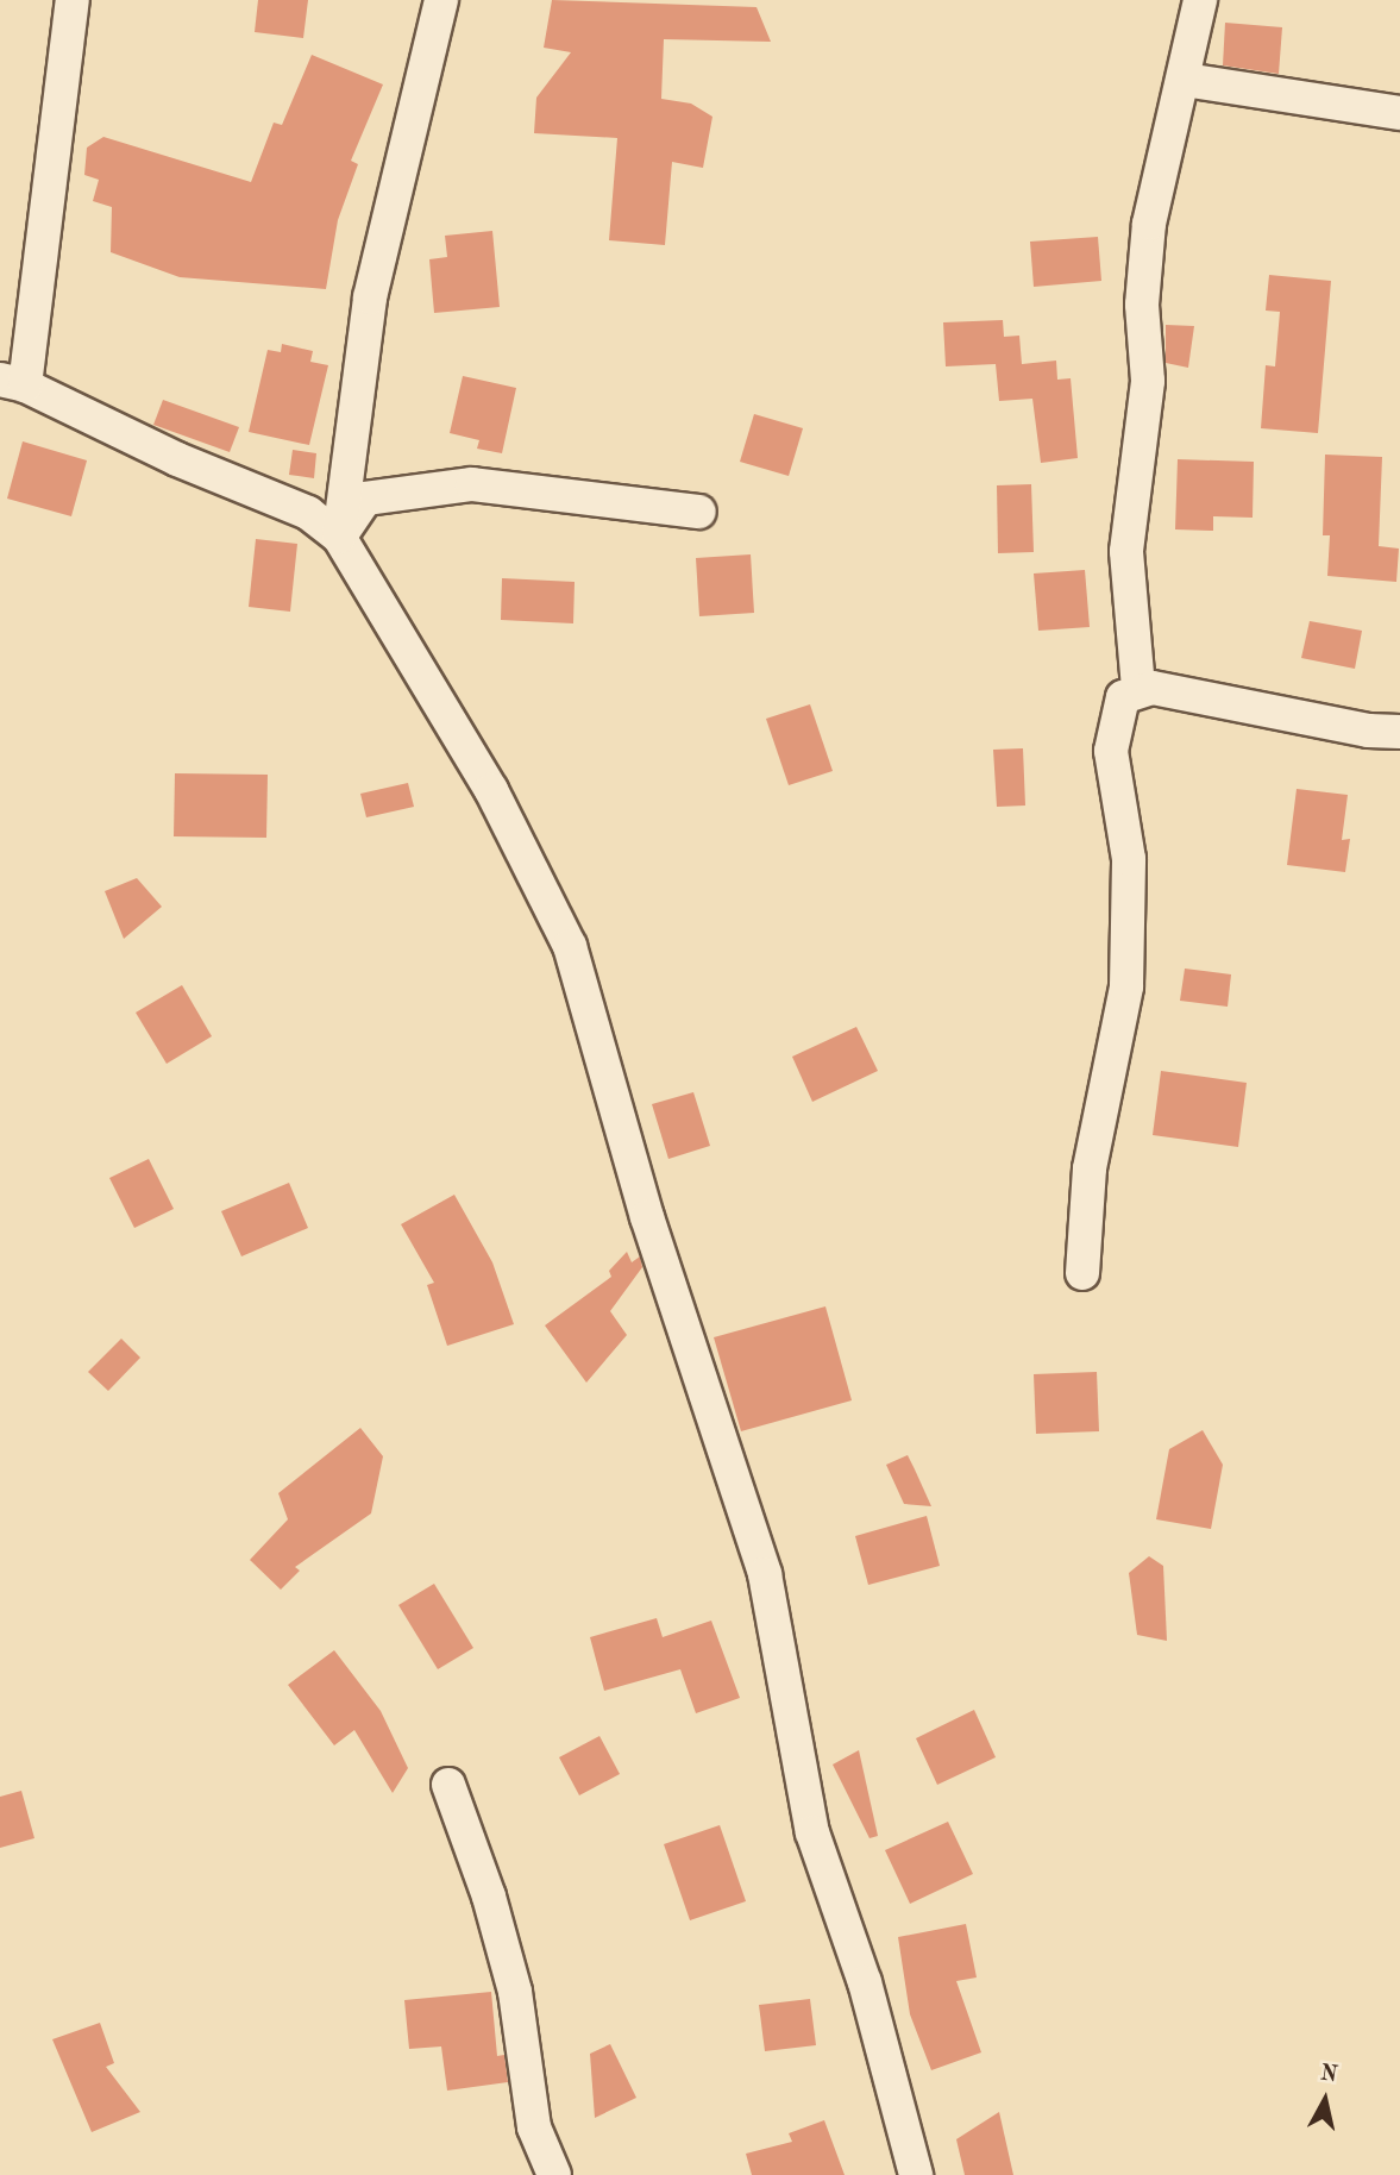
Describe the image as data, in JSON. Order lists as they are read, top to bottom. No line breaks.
{"north":"top"}
